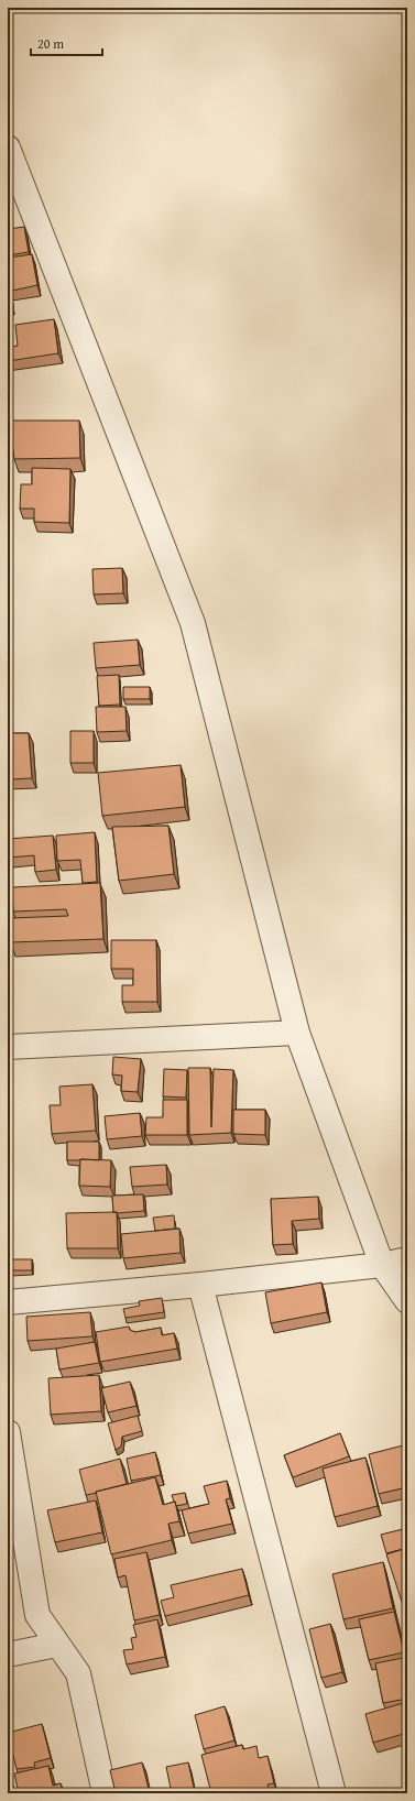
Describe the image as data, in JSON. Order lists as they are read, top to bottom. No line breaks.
{"scale_bar":"20 m"}
